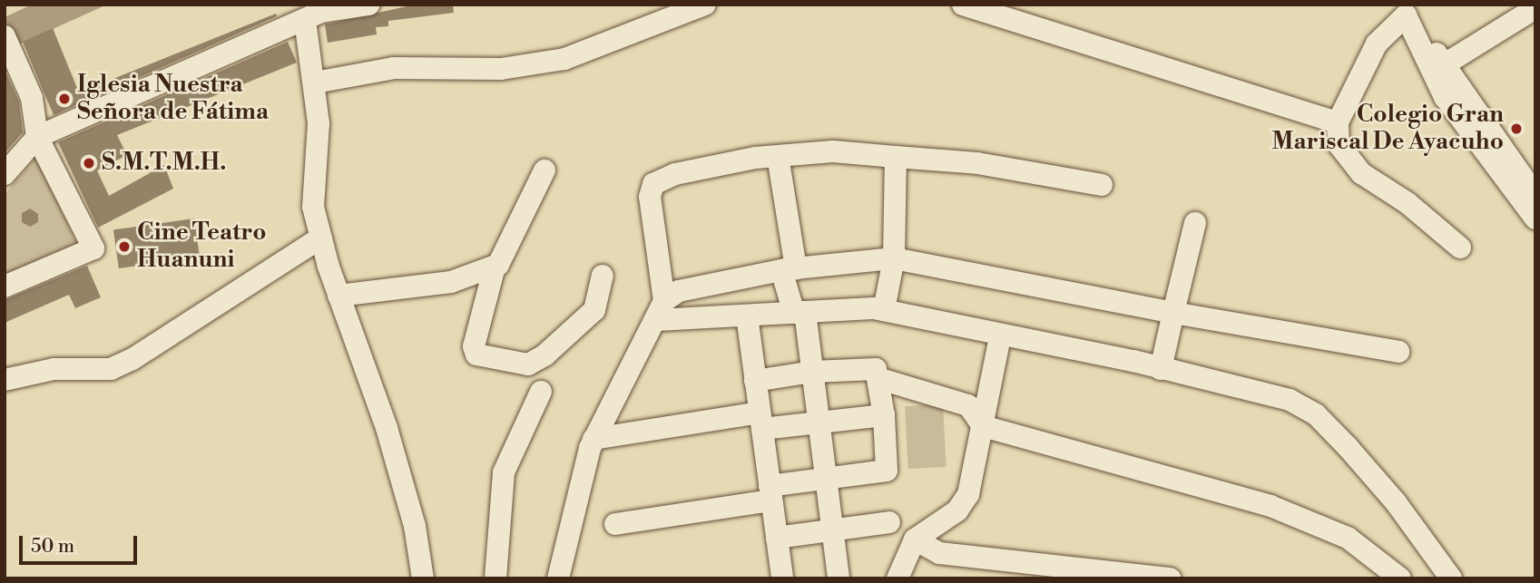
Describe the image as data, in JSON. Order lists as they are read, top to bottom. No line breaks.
{"places":["Iglesia Nuestra Señora de Fátima","Colegio Gran Mariscal De Ayacuho","S.M.T.M.H.","Cine Teatro Huanuni"],"scale_bar":"50 m"}
